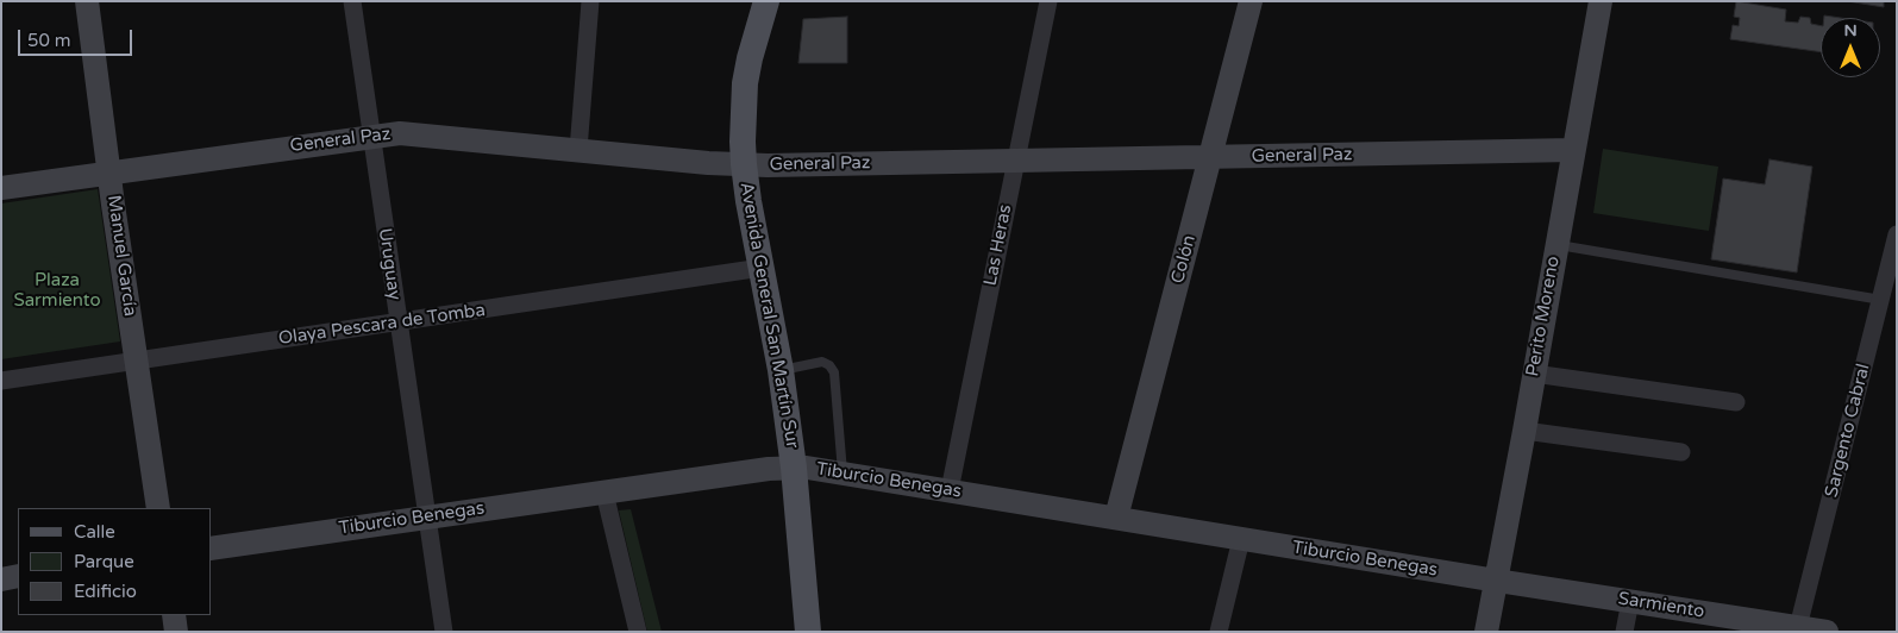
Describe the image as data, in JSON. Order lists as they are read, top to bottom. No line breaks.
{"streets":{"main road":["Avenida General San Martín Sur"],"street":["General Paz","Las Heras","Manuel García","Colón","Uruguay","Perito Moreno","Olaya Pescara de Tomba","Sargento Cabral","Tiburcio Benegas","Sarmiento"]},"crossings":[["General Paz","Las Heras"],["General Paz","Manuel García"],["General Paz","Colón"],["General Paz","Uruguay"],["General Paz","Avenida General San Martín Sur"],["General Paz","Perito Moreno"],["Las Heras","Tiburcio Benegas"],["Manuel García","Olaya Pescara de Tomba"],["Colón","Tiburcio Benegas"],["Uruguay","Olaya Pescara de Tomba"],["Uruguay","Tiburcio Benegas"],["Avenida General San Martín Sur","Olaya Pescara de Tomba"],["Avenida General San Martín Sur","Tiburcio Benegas"],["Perito Moreno","Tiburcio Benegas"],["Perito Moreno","Sarmiento"],["Sargento Cabral","Sarmiento"],["Tiburcio Benegas","Sarmiento"]],"parks":["Plaza Sarmiento"],"legend":["Calle","Parque","Edificio"],"scale_bar":"50 m","north":"top"}
